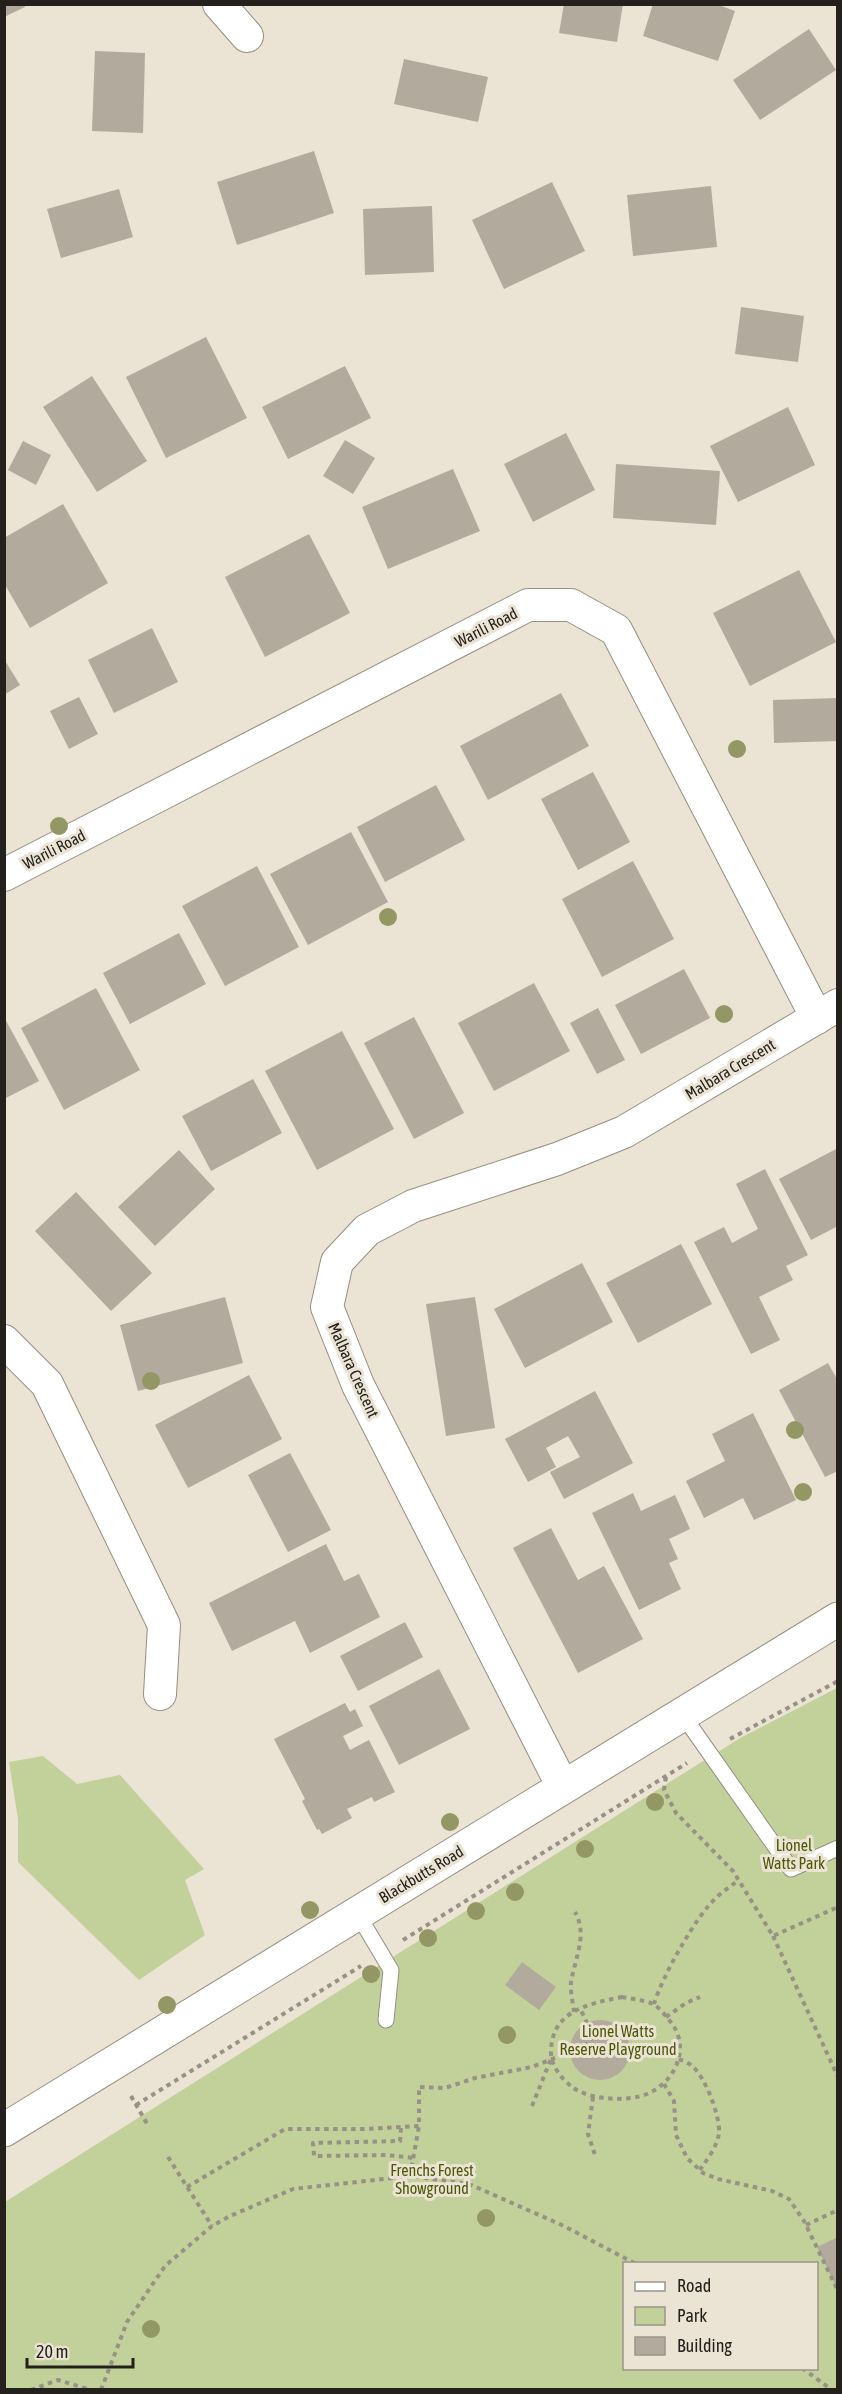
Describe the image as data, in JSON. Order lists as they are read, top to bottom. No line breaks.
{"streets":{"street":["Warili Road","Malbara Crescent","Blackbutts Road"]},"crossings":[["Warili Road","Malbara Crescent"],["Malbara Crescent","Blackbutts Road"]],"parks":["Lionel Watts Park","Lionel Watts Reserve Playground","Frenchs Forest Showground"],"legend":["Road","Park","Building"],"scale_bar":"20 m"}
